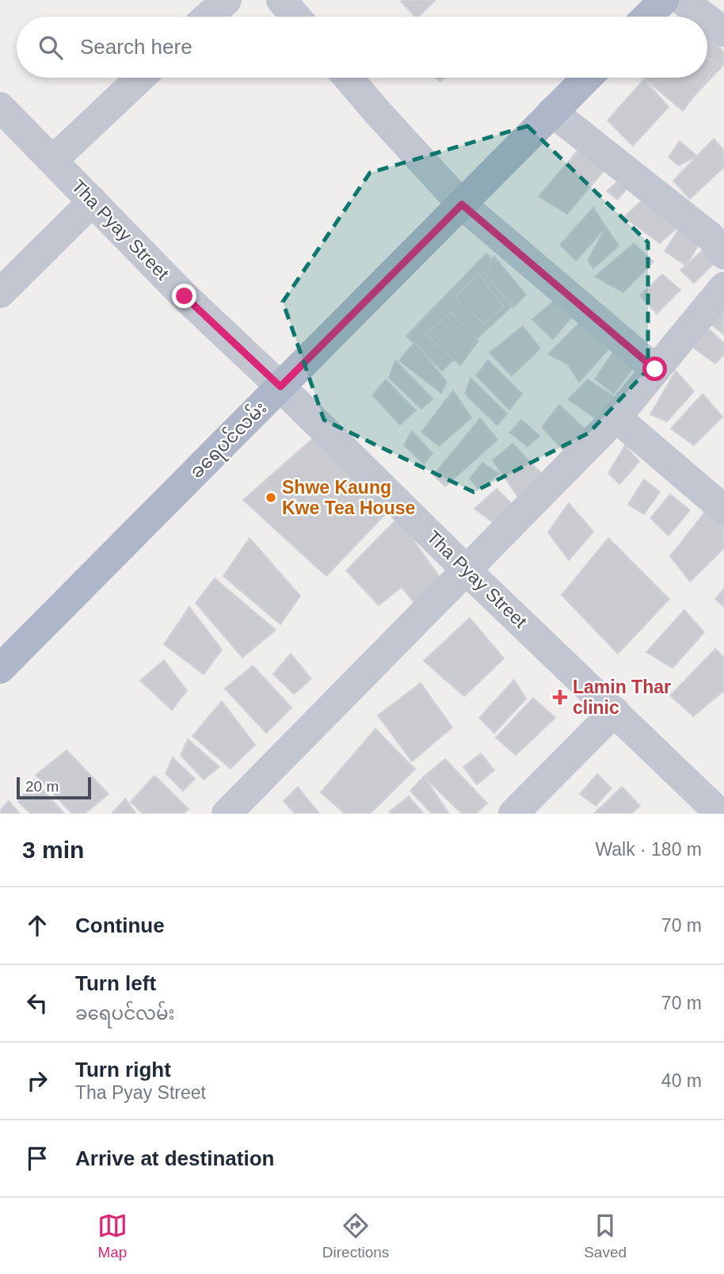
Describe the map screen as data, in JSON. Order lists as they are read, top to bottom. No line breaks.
{"streets":{"main road":["ခရေပင်လမ်း"],"street":["Tha Pyay Street"]},"crossings":[["Tha Pyay Street","ခရေပင်လမ်း"]],"places":{"other":["Shwe Kaung Kwe Tea House"],"health":["Lamin Thar clinic"]},"scale_bar":"20 m","page":{"search":"Search here","scale":"20 m","heading":["3 min","Walk · 180 m"],"list":[["Continue","70 m"],["Turn left","ခရေပင်လမ်း","70 m"],["Turn right","Tha Pyay Street","40 m"],"Arrive at destination"],"nav":["Map","Directions","Saved"]}}
